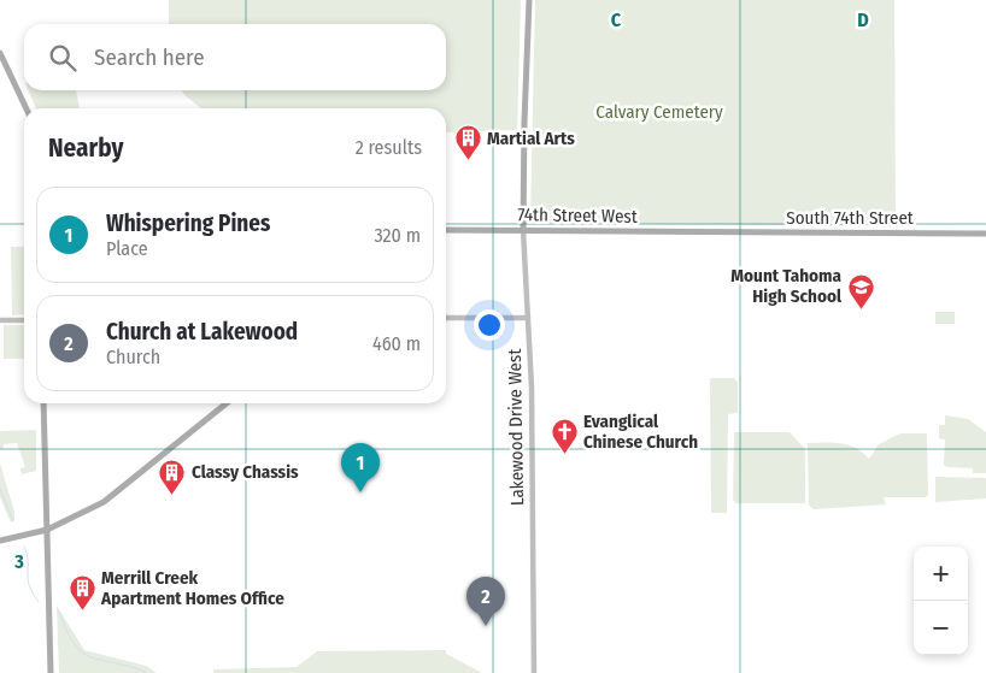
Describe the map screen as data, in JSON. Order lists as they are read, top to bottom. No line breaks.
{"streets":{"main road":["74th Street West","South 74th Street","Lakewood Drive West"]},"crossings":[["74th Street West","South 74th Street"],["74th Street West","Lakewood Drive West"]],"parks":["Calvary Cemetery"],"places":{"building":["Martial Arts","Classy Chassis","Merrill Creek Apartment Homes Office"],"school or university":["Mount Tahoma High School"],"church":["Evanglical Chinese Church"]},"page":{"search":"Search here","heading":["Nearby","2 results"],"list":[{"mark":"1","name":"Whispering Pines","note":"Place","value":"320 m"},{"mark":"2","name":"Church at Lakewood","note":"Church","value":"460 m"}],"pins":["1","2"],"map_buttons":["+","−"]},"grid":{"columns":["C","D"],"rows":["3"]}}
